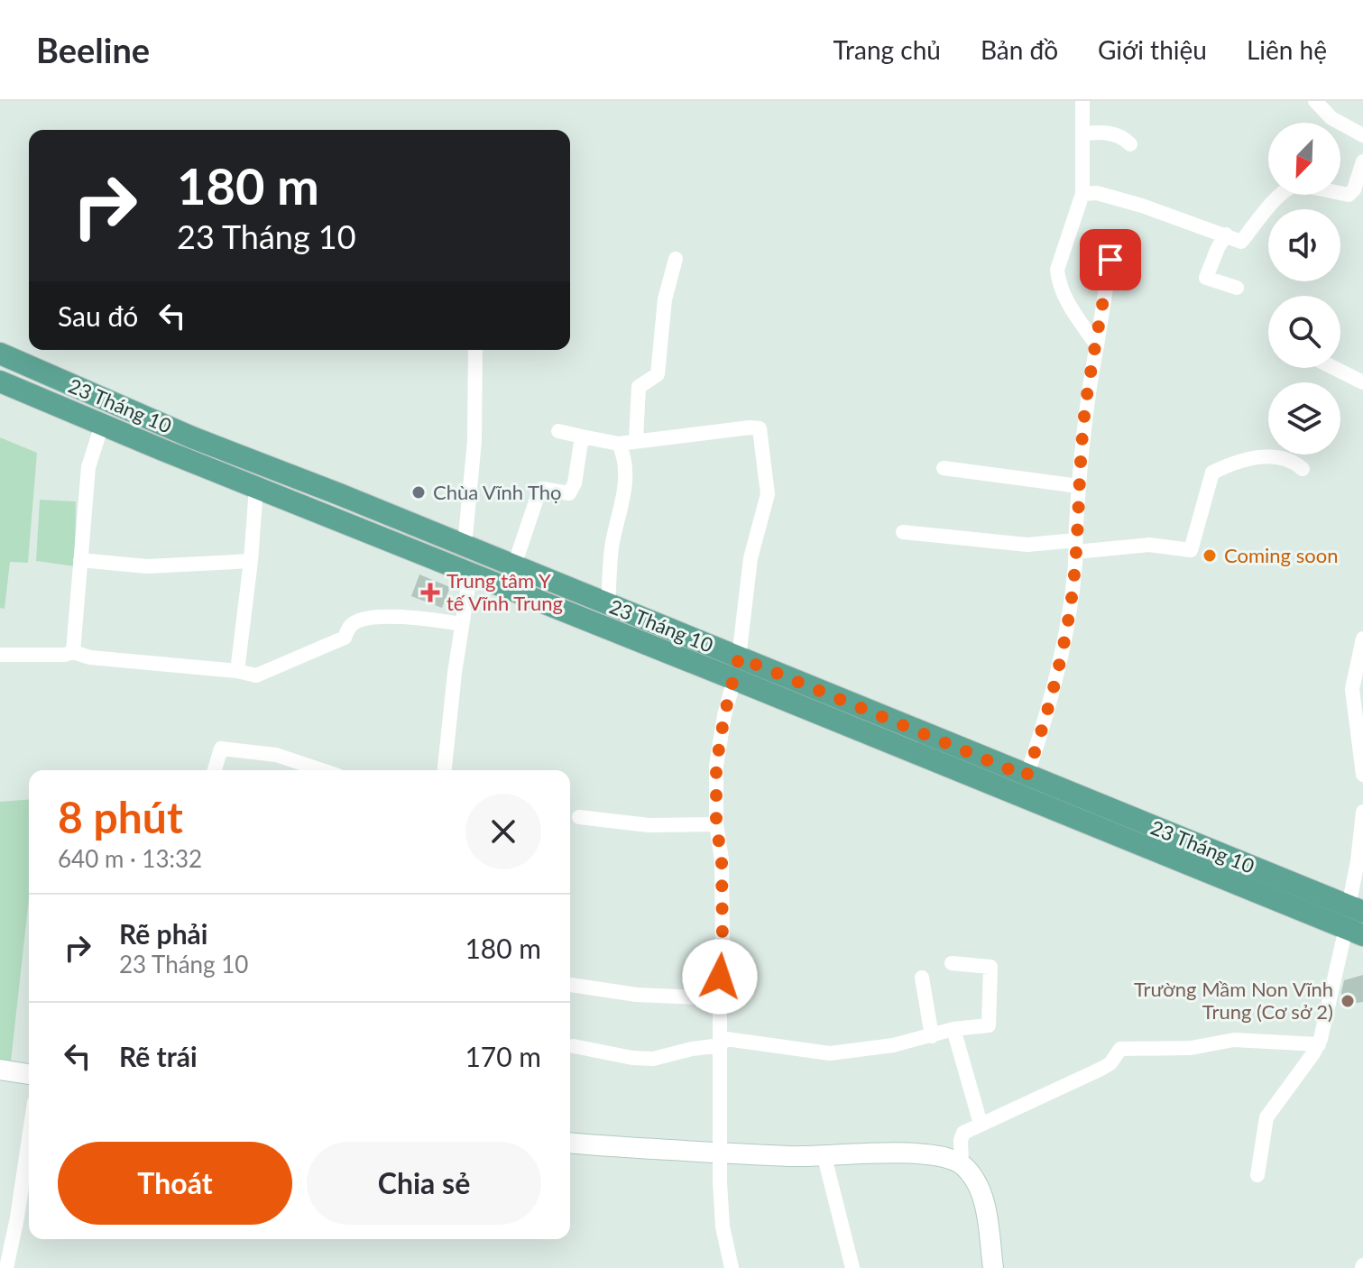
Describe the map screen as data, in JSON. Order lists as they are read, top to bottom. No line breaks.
{"streets":{"main road":["23 Tháng 10"]},"places":{"other":["Chùa Vĩnh Thọ","Coming soon","Trường Mầm Non Vĩnh Trung (Cơ sở 2)"],"health":["Trung tâm Y tế Vĩnh Trung"]},"north":"bottom left","page":{"header":"Beeline","nav":["Trang chủ","Bản đồ","Giới thiệu","Liên hệ"],"turn":["180 m","23 Tháng 10"],"then":"Sau đó","heading":["8 phút","640 m · 13:32"],"list":[{"name":"Rẽ phải","note":"23 Tháng 10","value":"180 m"},{"name":"Rẽ trái","value":"170 m"}],"buttons":["Thoát","Chia sẻ"]}}
